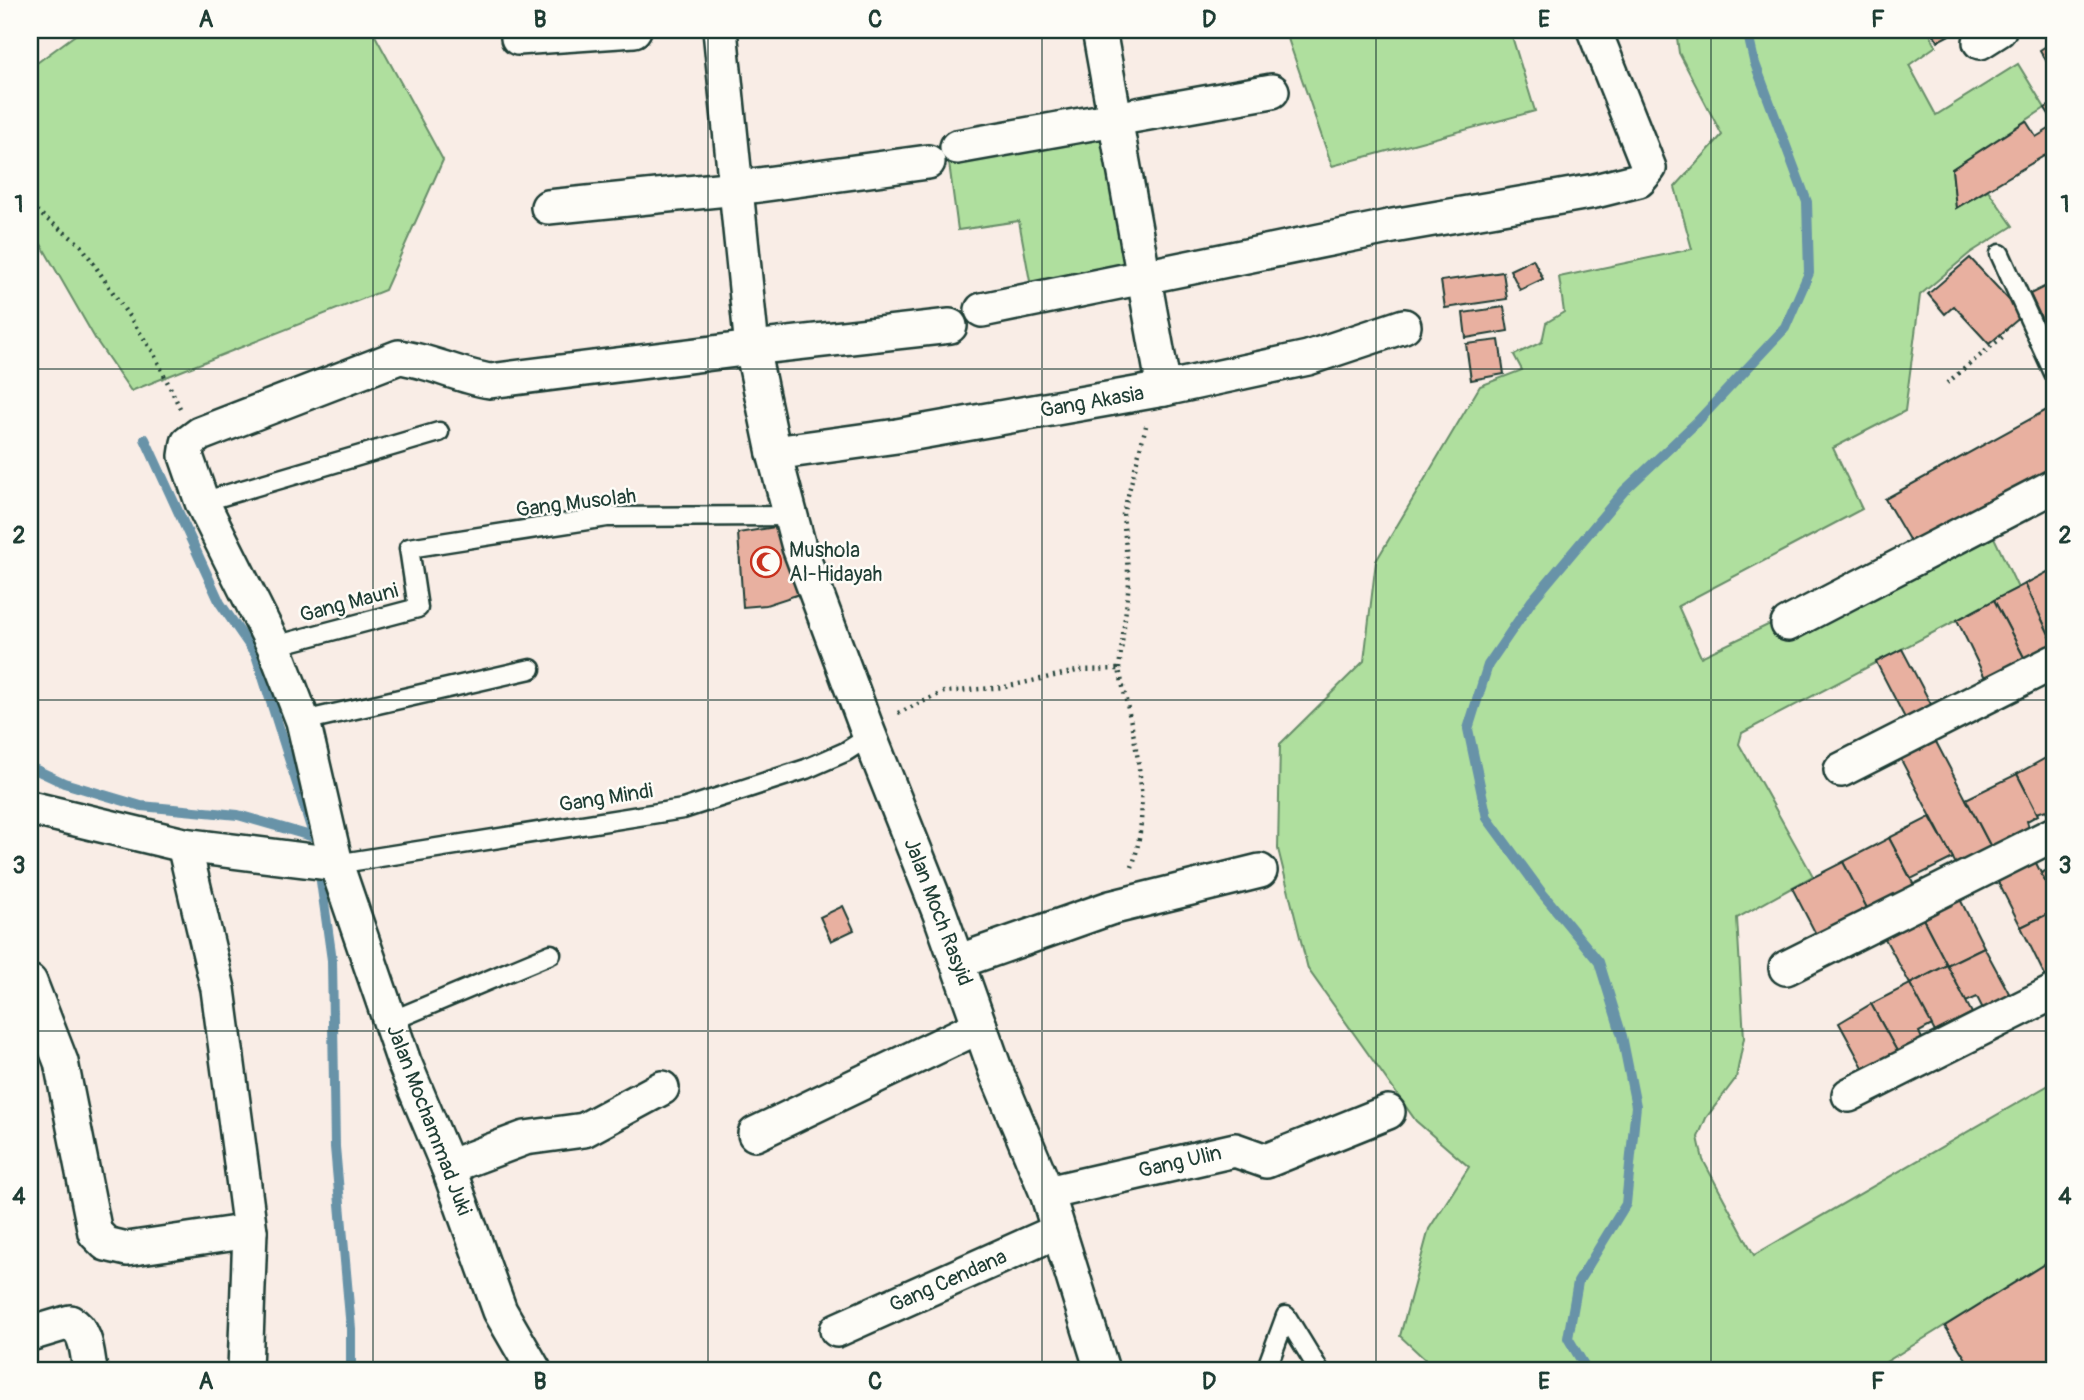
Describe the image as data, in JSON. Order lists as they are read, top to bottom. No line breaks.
{"streets":{"street":["Gang Akasia","Jalan Moch Rasyid","Jalan Mochammad Juki","Gang Ulin","Gang Cendana"],"lane":["Gang Musolah","Gang Mauni","Gang Mindi"]},"crossings":[["Gang Akasia","Jalan Moch Rasyid"],["Gang Musolah","Gang Mauni"],["Gang Musolah","Jalan Moch Rasyid"],["Gang Mauni","Jalan Mochammad Juki"],["Gang Mindi","Jalan Moch Rasyid"],["Gang Mindi","Jalan Mochammad Juki"],["Jalan Moch Rasyid","Gang Ulin"],["Jalan Moch Rasyid","Gang Cendana"]],"places":{"mosque":["Mushola Al-Hidayah"]},"grid":{"columns":["A","B","C","D","E","F"],"rows":["1","2","3","4"]}}
